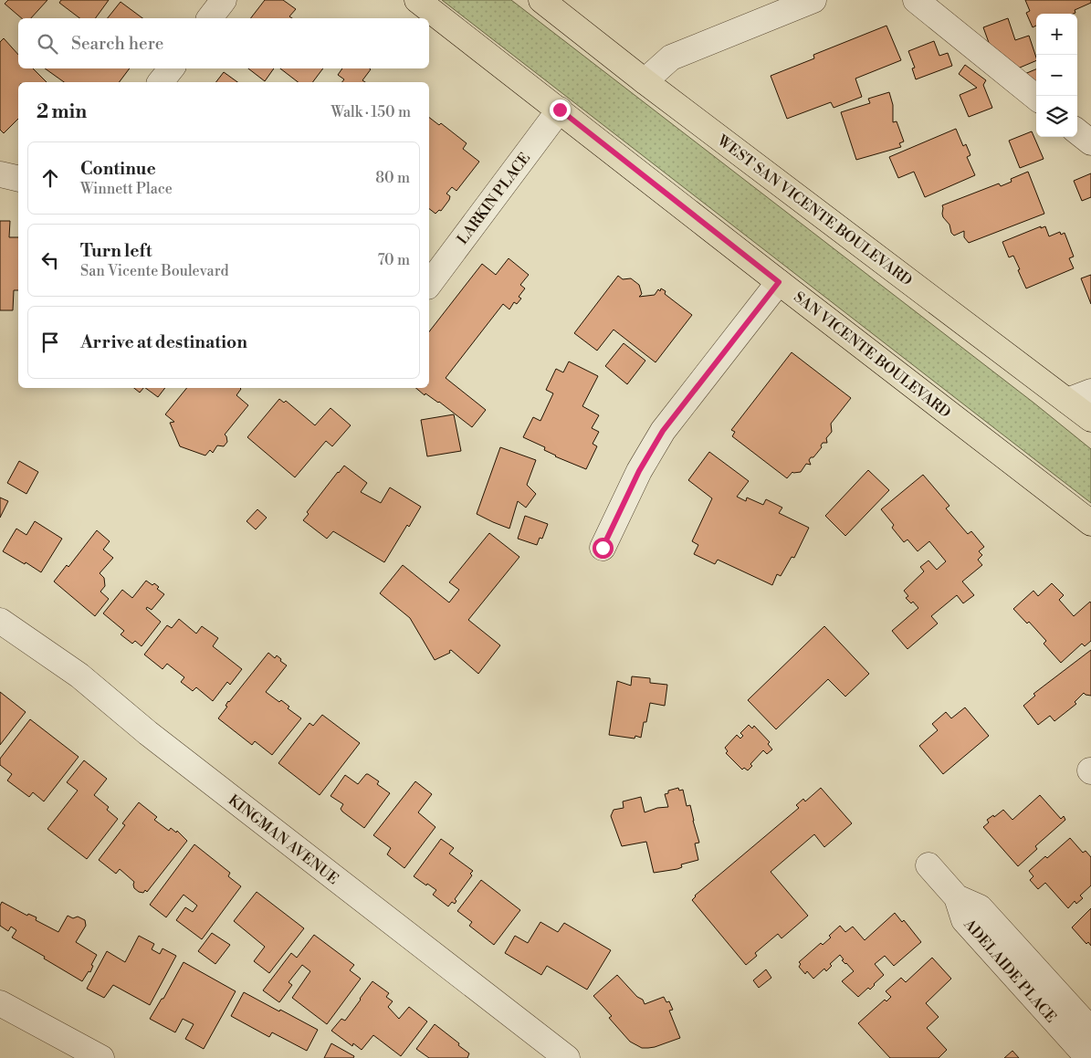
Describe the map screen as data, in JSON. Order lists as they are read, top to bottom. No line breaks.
{"streets":{"main road":["WEST SAN VICENTE BOULEVARD","SAN VICENTE BOULEVARD"],"street":["LARKIN PLACE","KINGMAN AVENUE","ADELAIDE PLACE"]},"crossings":[["LARKIN PLACE","SAN VICENTE BOULEVARD"]],"page":{"map_buttons":["+","−"],"search":"Search here","heading":["2 min","Walk · 150 m"],"list":[["Continue","Winnett Place","80 m"],["Turn left","San Vicente Boulevard","70 m"],"Arrive at destination"]}}
